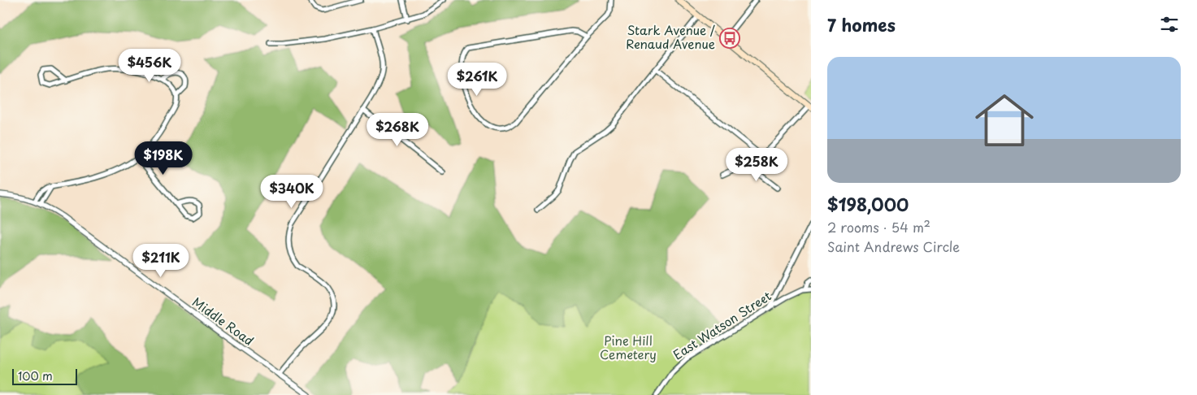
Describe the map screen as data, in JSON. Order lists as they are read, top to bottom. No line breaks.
{"streets":{"street":["Middle Road","East Watson Street"]},"parks":["Pine Hill Cemetery"],"places":{"bus stop":["Stark Avenue / Renaud Avenue"]},"scale_bar":"100 m","page":{"heading":"7 homes","price":["$456K","$261K","$268K","$198K","$258K","$340K","$211K"],"list":[{"name":"$198,000","note":"2 rooms · 54 m² · Saint Andrews Circle"}],"scale":"100 m"}}
